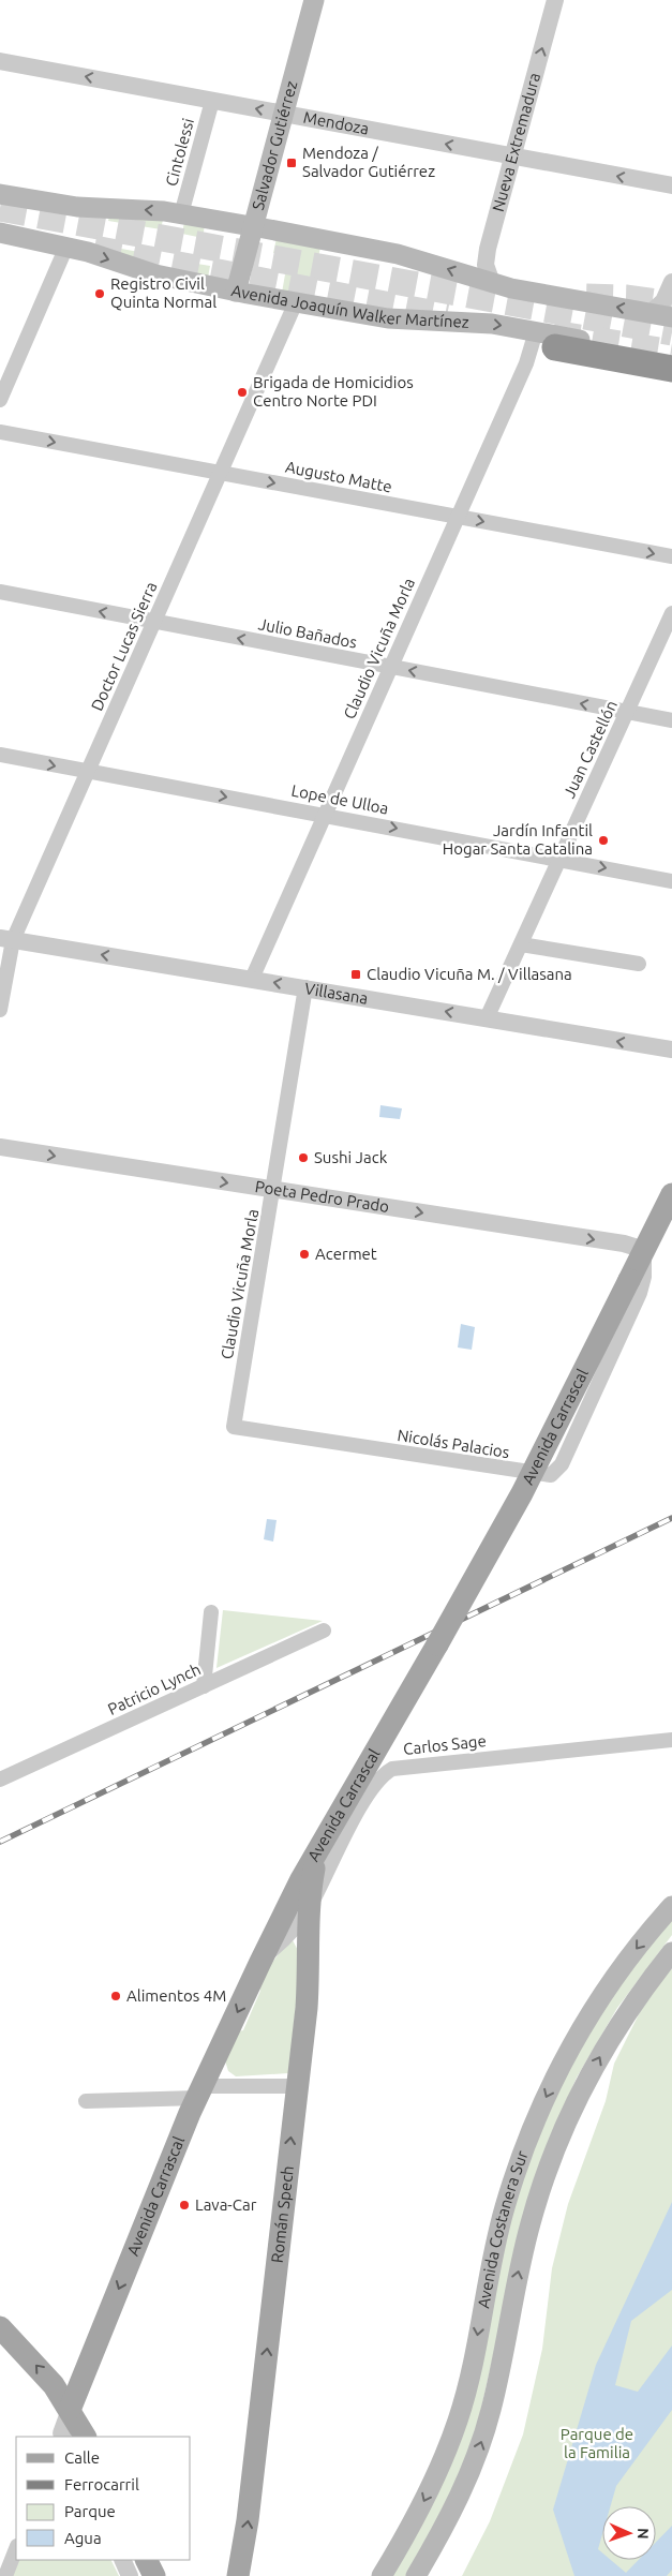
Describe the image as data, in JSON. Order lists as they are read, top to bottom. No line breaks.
{"streets":{"main road":["Salvador Gutiérrez","Avenida Joaquín Walker Martínez","Avenida Carrascal","Román Spech","Avenida Costanera Sur"],"street":["Mendoza","Nueva Extremadura","Cintolessi","Augusto Matte","Julio Bañados","Doctor Lucas Sierra","Claudio Vicuña Morla","Juan Castellón","Lope de Ulloa","Villasana","Poeta Pedro Prado","Nicolás Palacios","Patricio Lynch","Carlos Sage"]},"crossings":[["Mendoza","Nueva Extremadura"],["Mendoza","Salvador Gutiérrez"],["Mendoza","Cintolessi"],["Salvador Gutiérrez","Avenida Joaquín Walker Martínez"],["Avenida Joaquín Walker Martínez","Doctor Lucas Sierra"],["Avenida Joaquín Walker Martínez","Claudio Vicuña Morla"],["Augusto Matte","Doctor Lucas Sierra"],["Augusto Matte","Claudio Vicuña Morla"],["Julio Bañados","Doctor Lucas Sierra"],["Julio Bañados","Claudio Vicuña Morla"],["Julio Bañados","Juan Castellón"],["Doctor Lucas Sierra","Lope de Ulloa"],["Doctor Lucas Sierra","Villasana"],["Claudio Vicuña Morla","Lope de Ulloa"],["Claudio Vicuña Morla","Villasana"],["Claudio Vicuña Morla","Poeta Pedro Prado"],["Claudio Vicuña Morla","Nicolás Palacios"],["Juan Castellón","Lope de Ulloa"],["Juan Castellón","Villasana"],["Poeta Pedro Prado","Avenida Carrascal"],["Poeta Pedro Prado","Nicolás Palacios"],["Avenida Carrascal","Nicolás Palacios"],["Avenida Carrascal","Carlos Sage"],["Avenida Carrascal","Román Spech"],["Carlos Sage","Román Spech"]],"one_way":["Mendoza","Nueva Extremadura","Augusto Matte","Julio Bañados","Lope de Ulloa","Villasana","Poeta Pedro Prado","Avenida Carrascal","Román Spech"],"parks":["Parque de la Familia"],"places":{"transit":["Mendoza / Salvador Gutiérrez","Claudio Vicuña M. / Villasana"],"other":["Registro Civil Quinta Normal","Brigada de Homicidios Centro Norte PDI","Jardín Infantil Hogar Santa Catalina","Sushi Jack","Acermet","Alimentos 4M","Lava-Car"]},"legend":["Calle","Ferrocarril","Parque","Agua"],"north":"right"}
